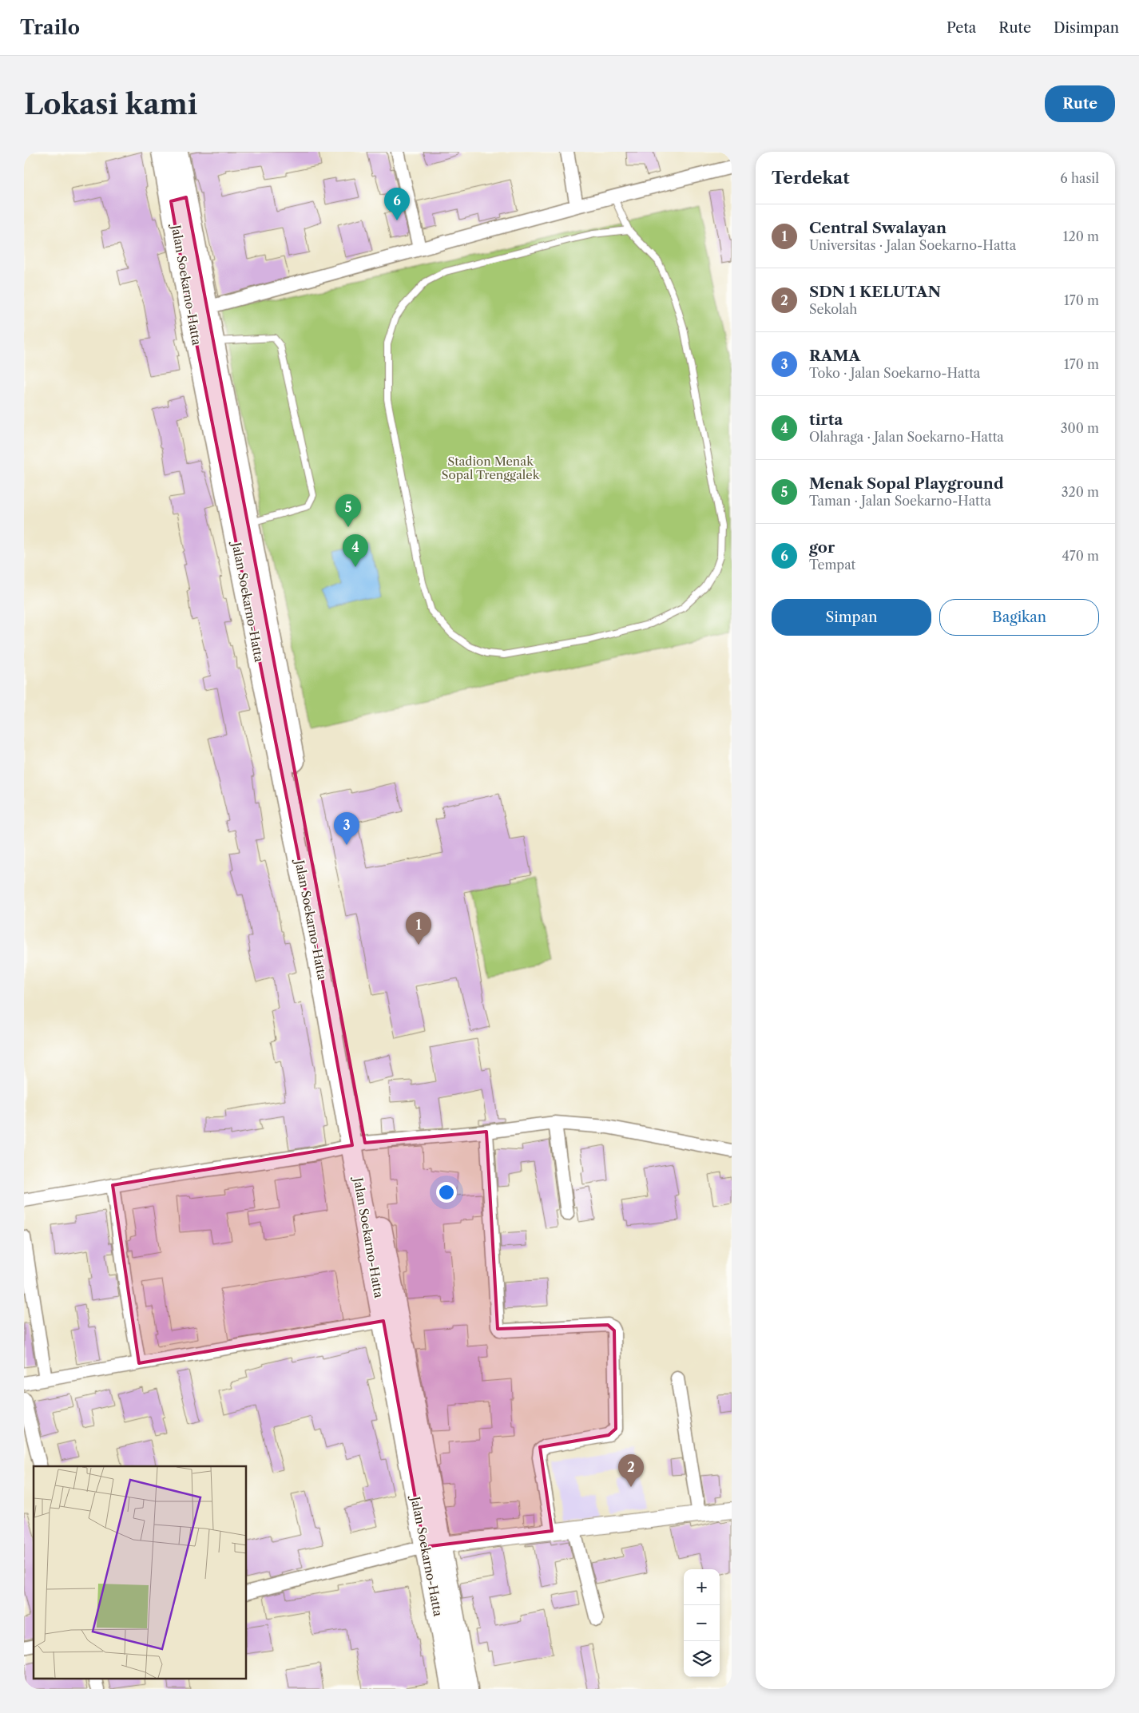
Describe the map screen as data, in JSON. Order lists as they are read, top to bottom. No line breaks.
{"streets":{"highway":["Jalan Soekarno-Hatta"]},"parks":["Stadion Menak Sopal Trenggalek"],"page":{"header":"Trailo","nav":["Peta","Rute","Disimpan"],"buttons":["Rute",["Simpan","Bagikan"]],"title":"Lokasi kami","heading":["Terdekat","6 hasil"],"pins":["6","5","4","3","1","2"],"list":[{"mark":"1","name":"Central Swalayan","note":"Universitas · Jalan Soekarno-Hatta","value":"120 m"},{"mark":"2","name":"SDN 1 KELUTAN","note":"Sekolah","value":"170 m"},{"mark":"3","name":"RAMA","note":"Toko · Jalan Soekarno-Hatta","value":"170 m"},{"mark":"4","name":"tirta","note":"Olahraga · Jalan Soekarno-Hatta","value":"300 m"},{"mark":"5","name":"Menak Sopal Playground","note":"Taman · Jalan Soekarno-Hatta","value":"320 m"},{"mark":"6","name":"gor","note":"Tempat","value":"470 m"}],"map_buttons":["+","−"]}}
